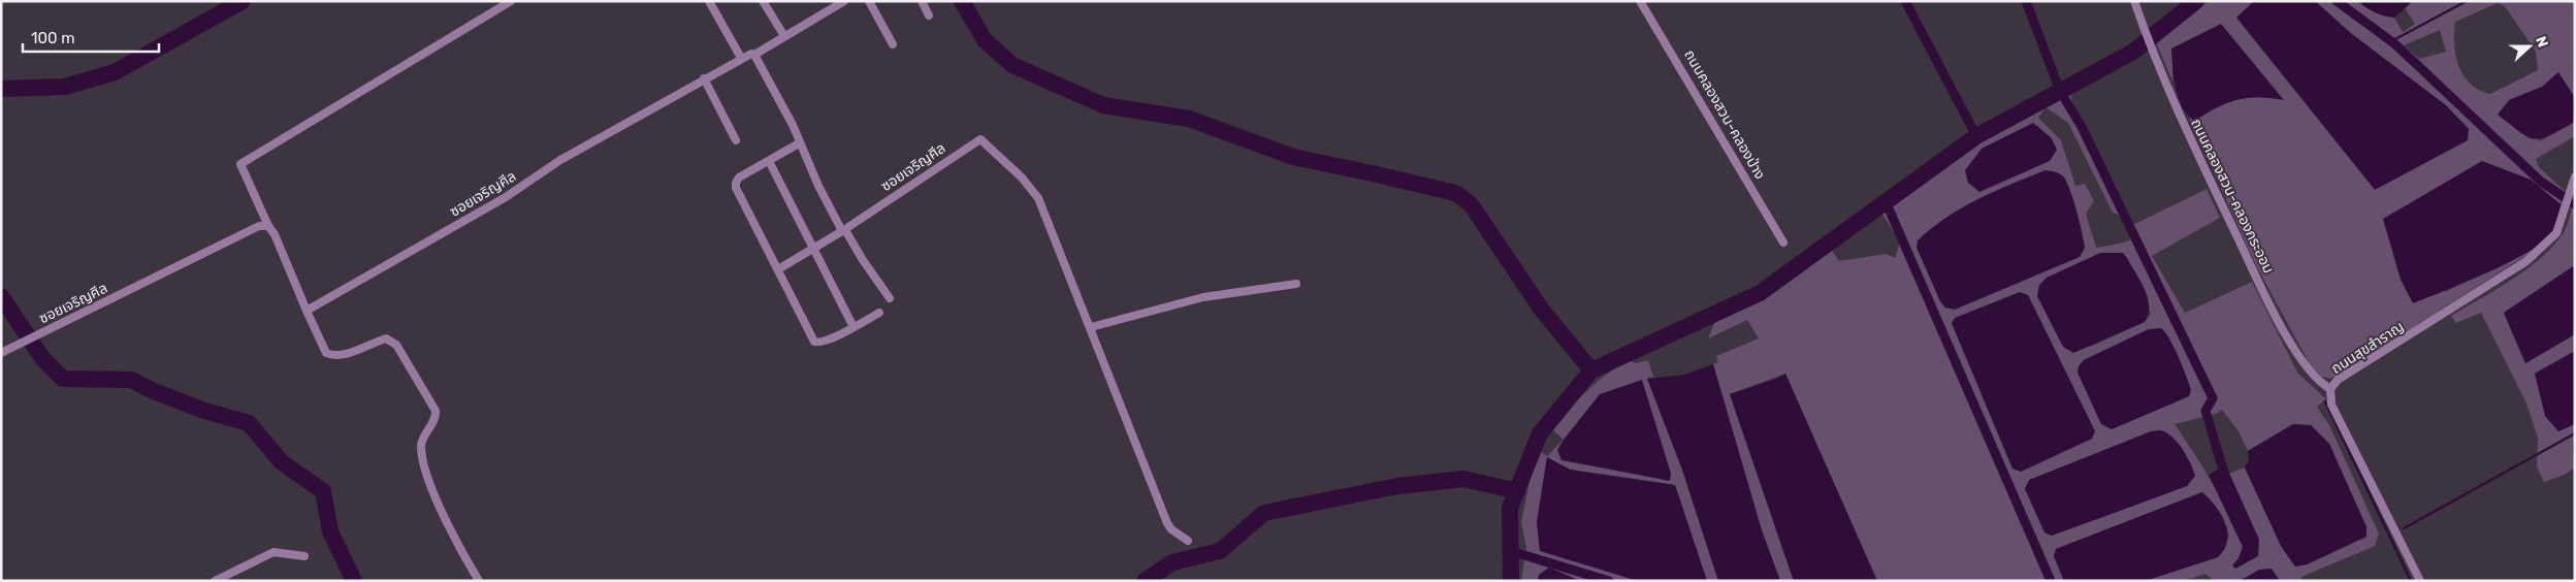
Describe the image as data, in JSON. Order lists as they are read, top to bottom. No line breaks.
{"streets":{"street":["ถนนคลองสวน-คลองป่าง","ซอยเจริญศีล","ถนนคลองสวน-คลองกระออม","ถนนสุขสำราญ"]},"crossings":[["ถนนคลองสวน-คลองกระออม","ถนนสุขสำราญ"]],"scale_bar":"100 m","north":"right"}
